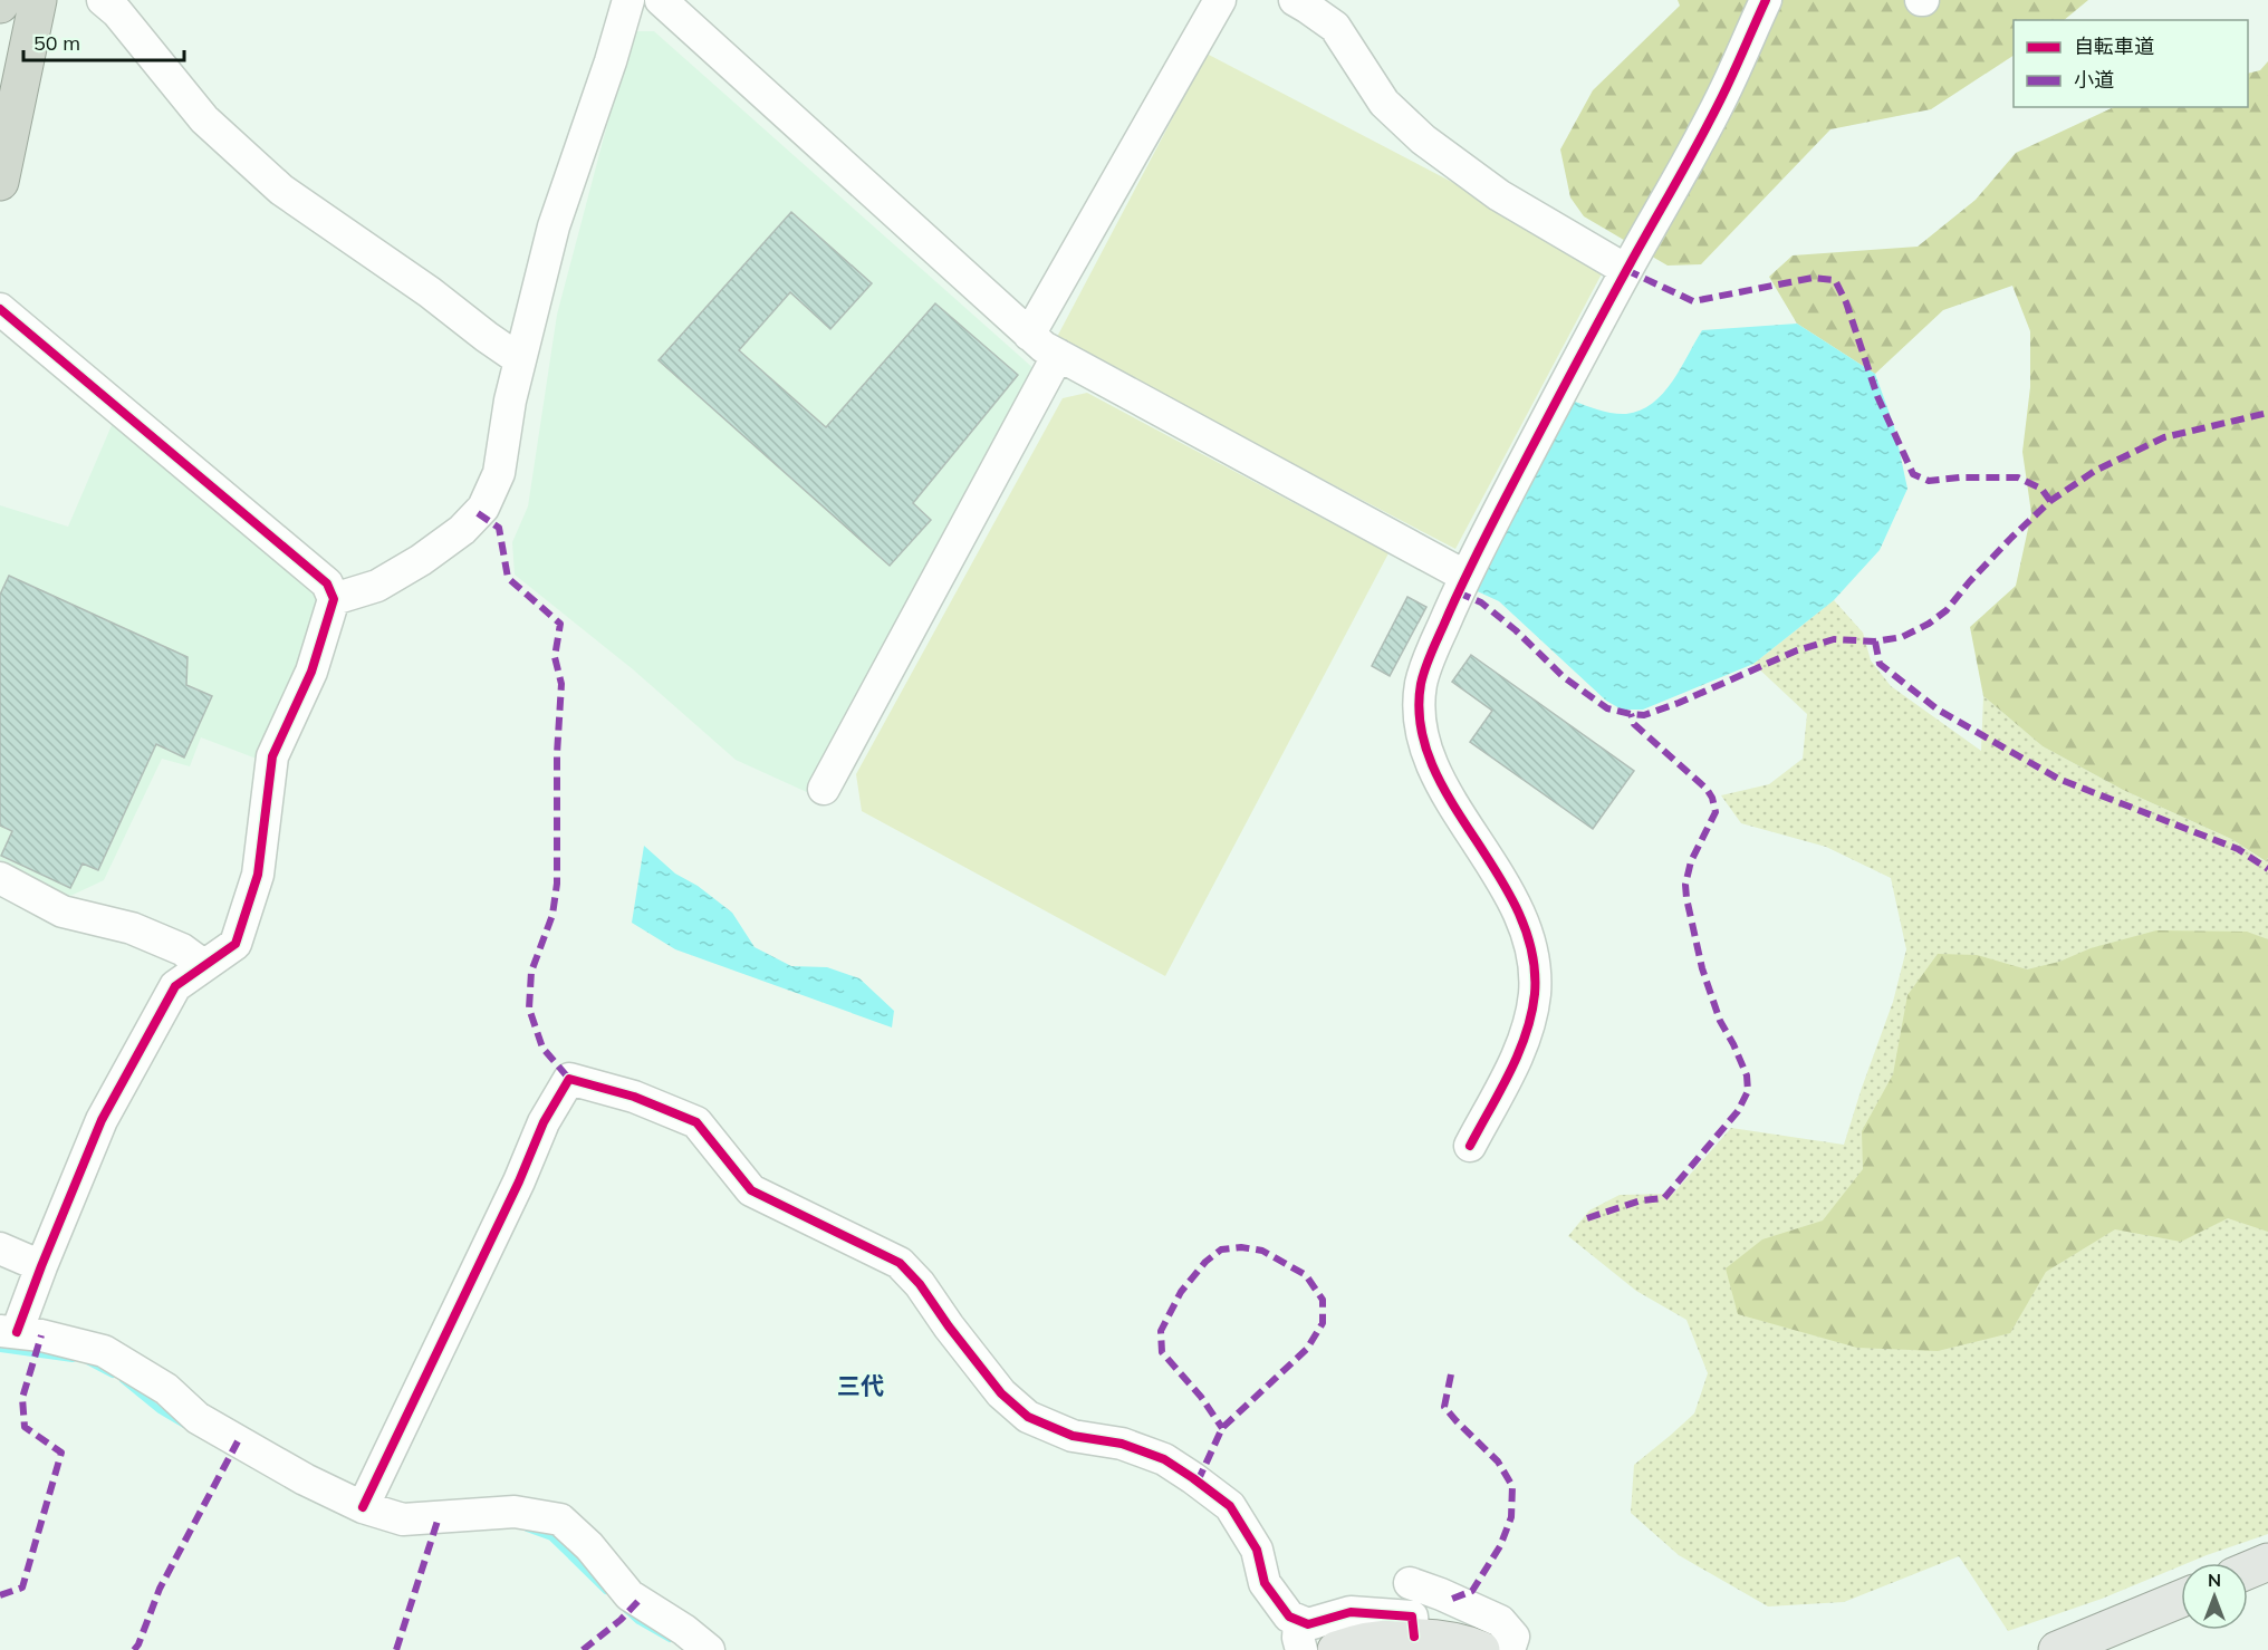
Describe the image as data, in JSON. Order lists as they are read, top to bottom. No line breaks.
{"districts":["三代"],"legend":["自転車道","小道"],"scale_bar":"50 m","north":"top"}
